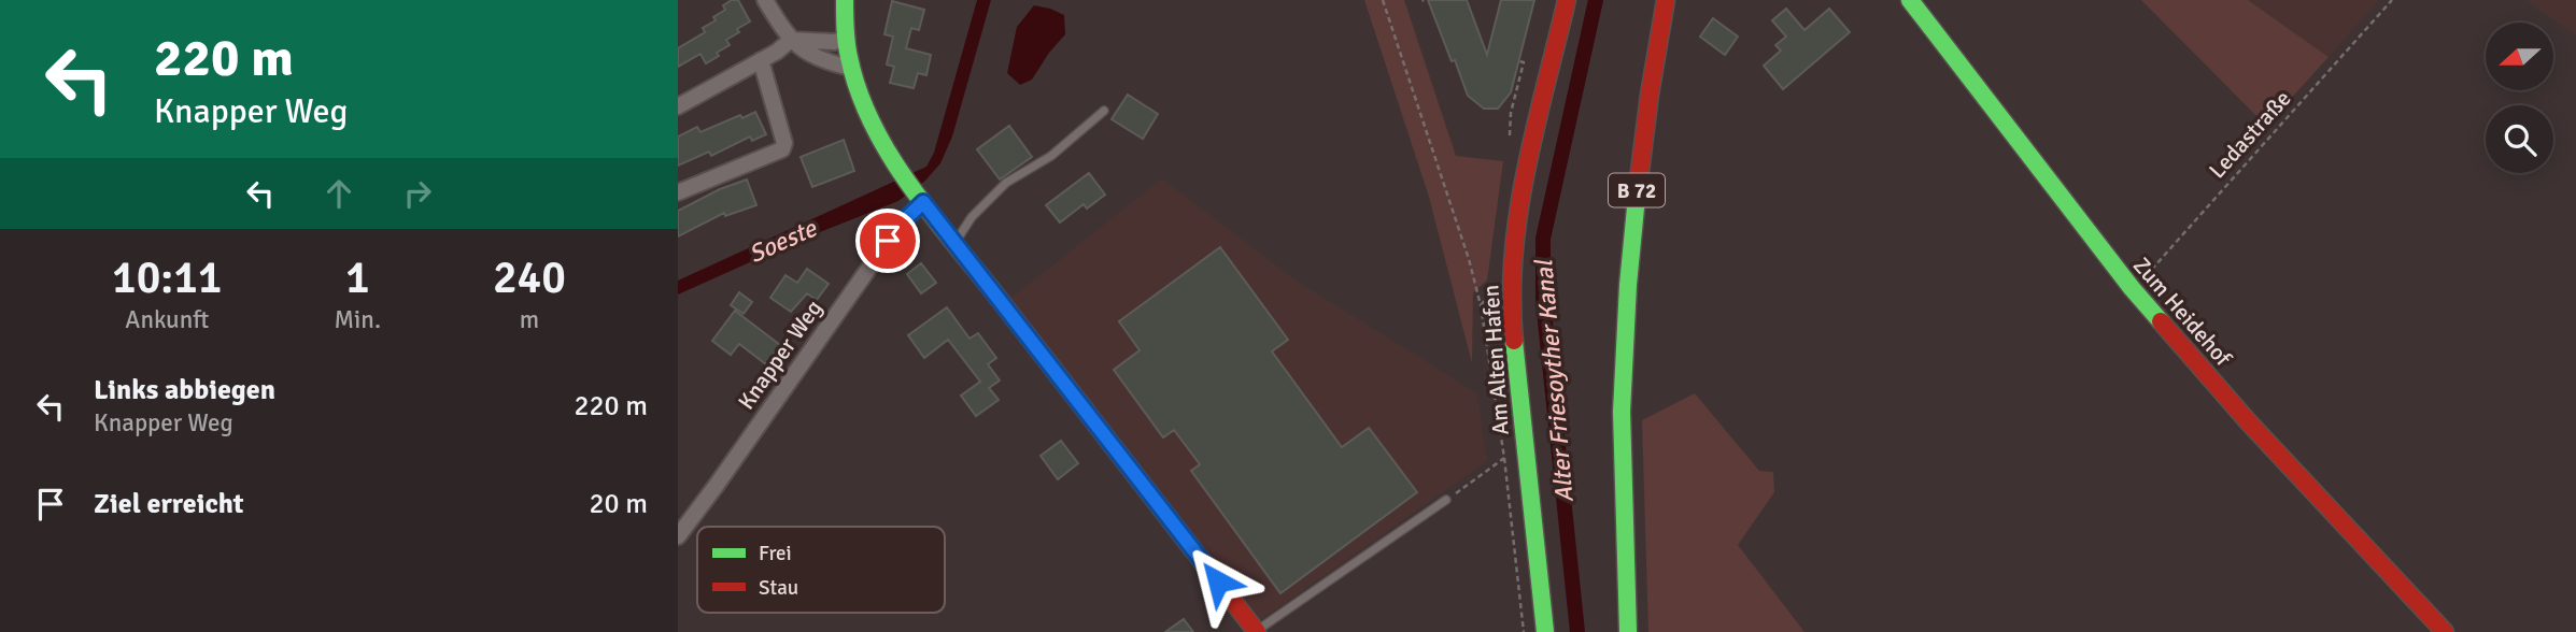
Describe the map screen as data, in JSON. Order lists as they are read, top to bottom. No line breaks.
{"streets":{"main road":["B 72","Zum Heidehof","Am Alten Hafen"],"street":["Knapper Weg"],"path":["Ledastraße"]},"crossings":[["Ledastraße","Zum Heidehof"]],"water":["Soeste","Alter Friesoyther Kanal"],"legend":["Frei","Stau"],"north":"left","page":{"turn":["220 m","Knapper Weg"],"eta":["10:11","Ankunft","1","Min.","240","m"],"list":[{"name":"Links abbiegen","note":"Knapper Weg","value":"220 m"},{"name":"Ziel erreicht","value":"20 m"}]}}
